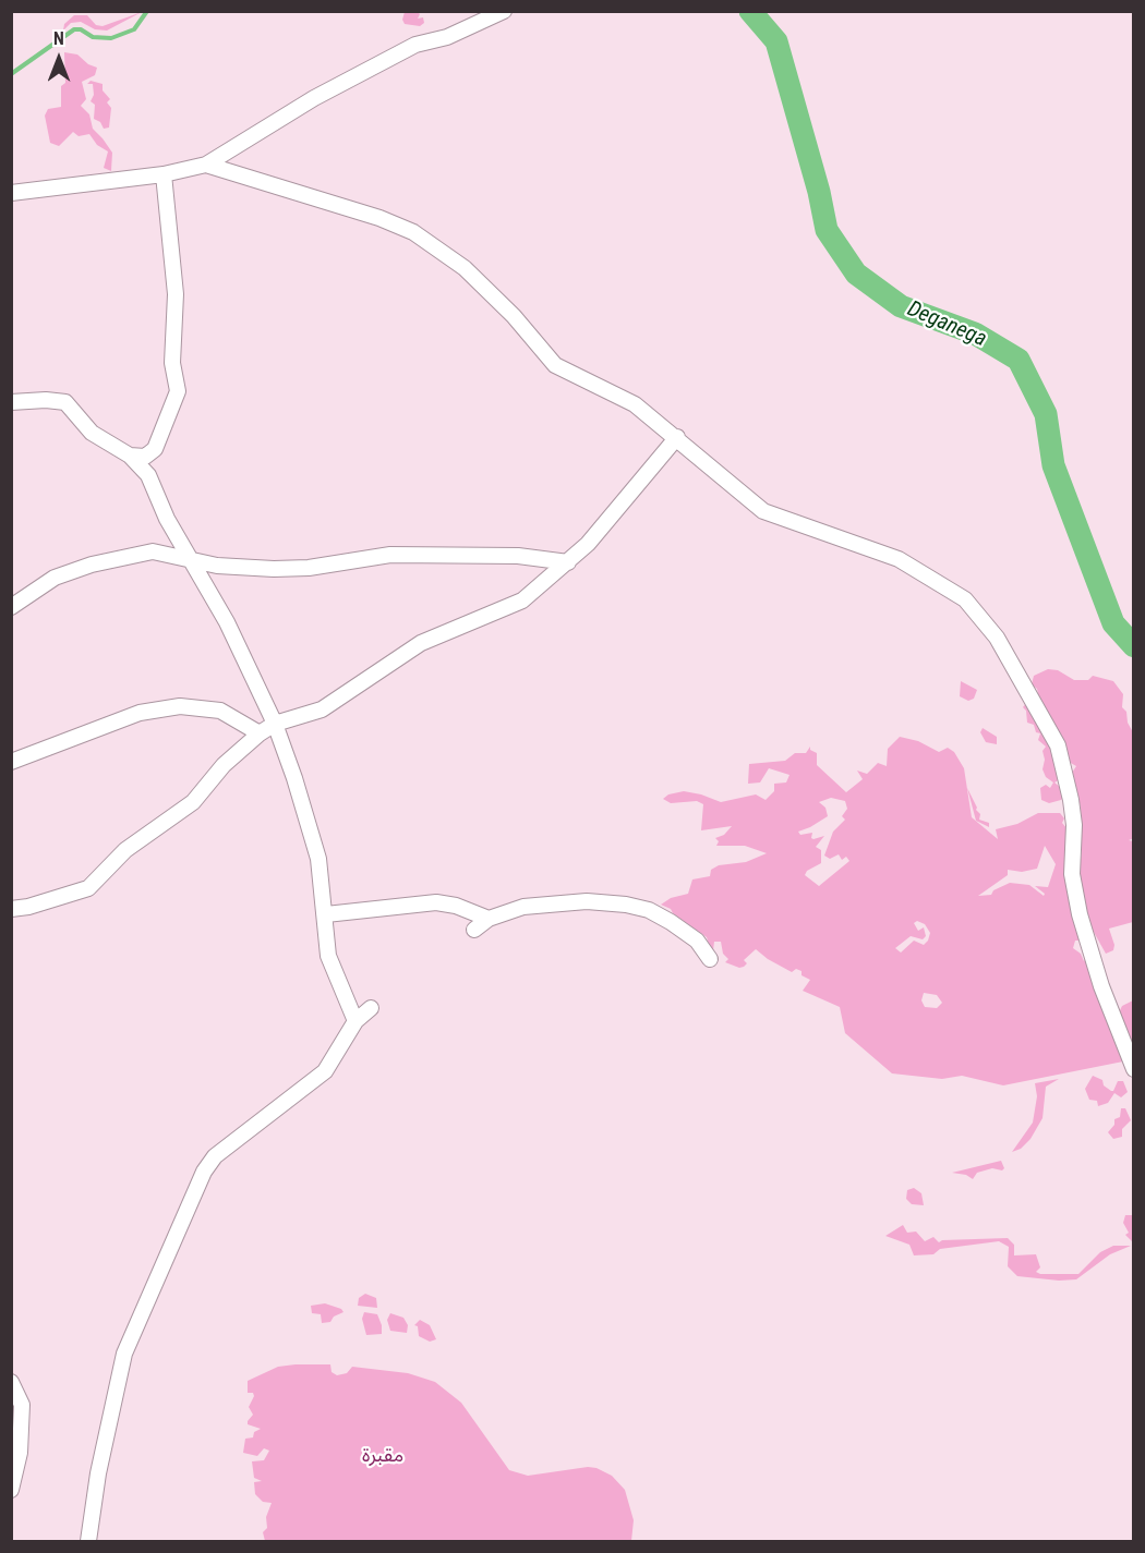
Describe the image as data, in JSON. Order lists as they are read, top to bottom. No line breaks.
{"water":["Deganega"],"parks":["مقبرة"],"north":"top"}
